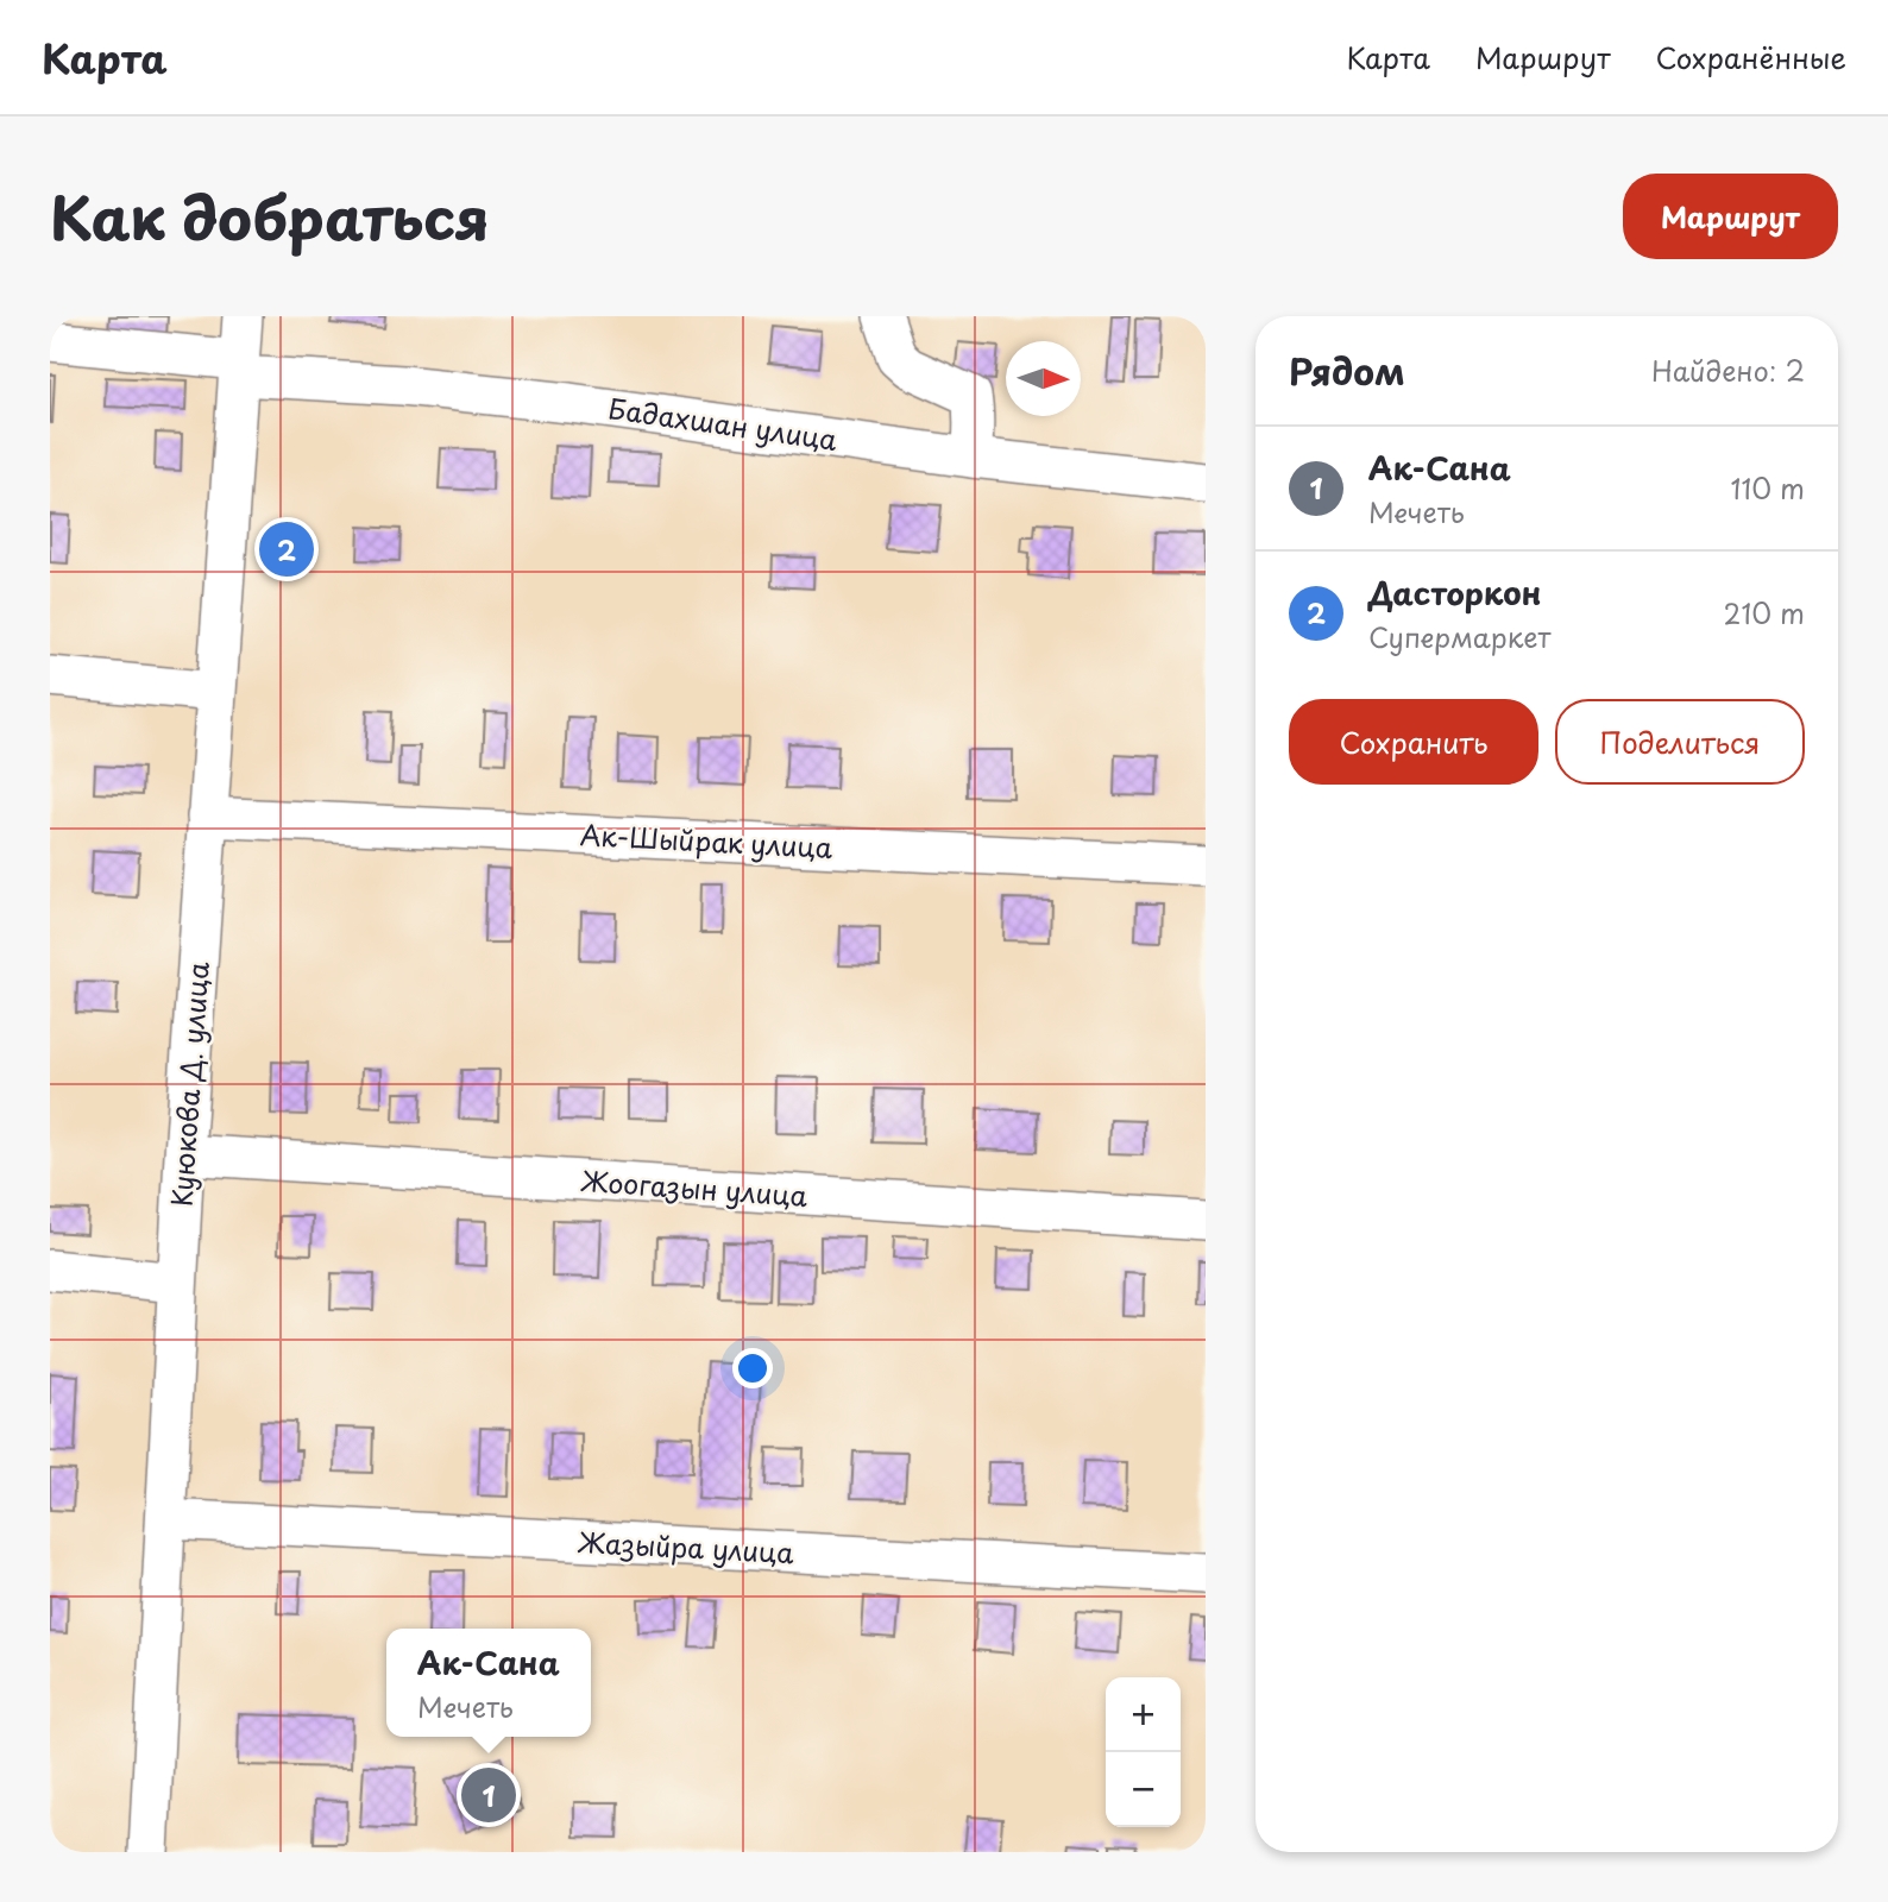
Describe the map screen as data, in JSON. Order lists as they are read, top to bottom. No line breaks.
{"streets":{"street":["Бадахшан улица","Ак-Шыйрак улица","Куюкова Д. улица","Жоогазын улица","Жазыйра улица"]},"crossings":[["Бадахшан улица","Куюкова Д. улица"],["Ак-Шыйрак улица","Куюкова Д. улица"],["Куюкова Д. улица","Жоогазын улица"],["Куюкова Д. улица","Жазыйра улица"]],"north":"right","page":{"header":"Карта","nav":["Карта","Маршрут","Сохранённые"],"title":"Как добраться","buttons":["Маршрут",["Сохранить","Поделиться"]],"heading":["Рядом","Найдено: 2"],"list":[{"mark":"1","name":"Ак-Сана","note":"Мечеть","value":"110 m"},{"mark":"2","name":"Дасторкон","note":"Супермаркет","value":"210 m"}],"pins":["2","1"],"popup":["Ак-Сана","Мечеть"],"map_buttons":["+","−"]}}
